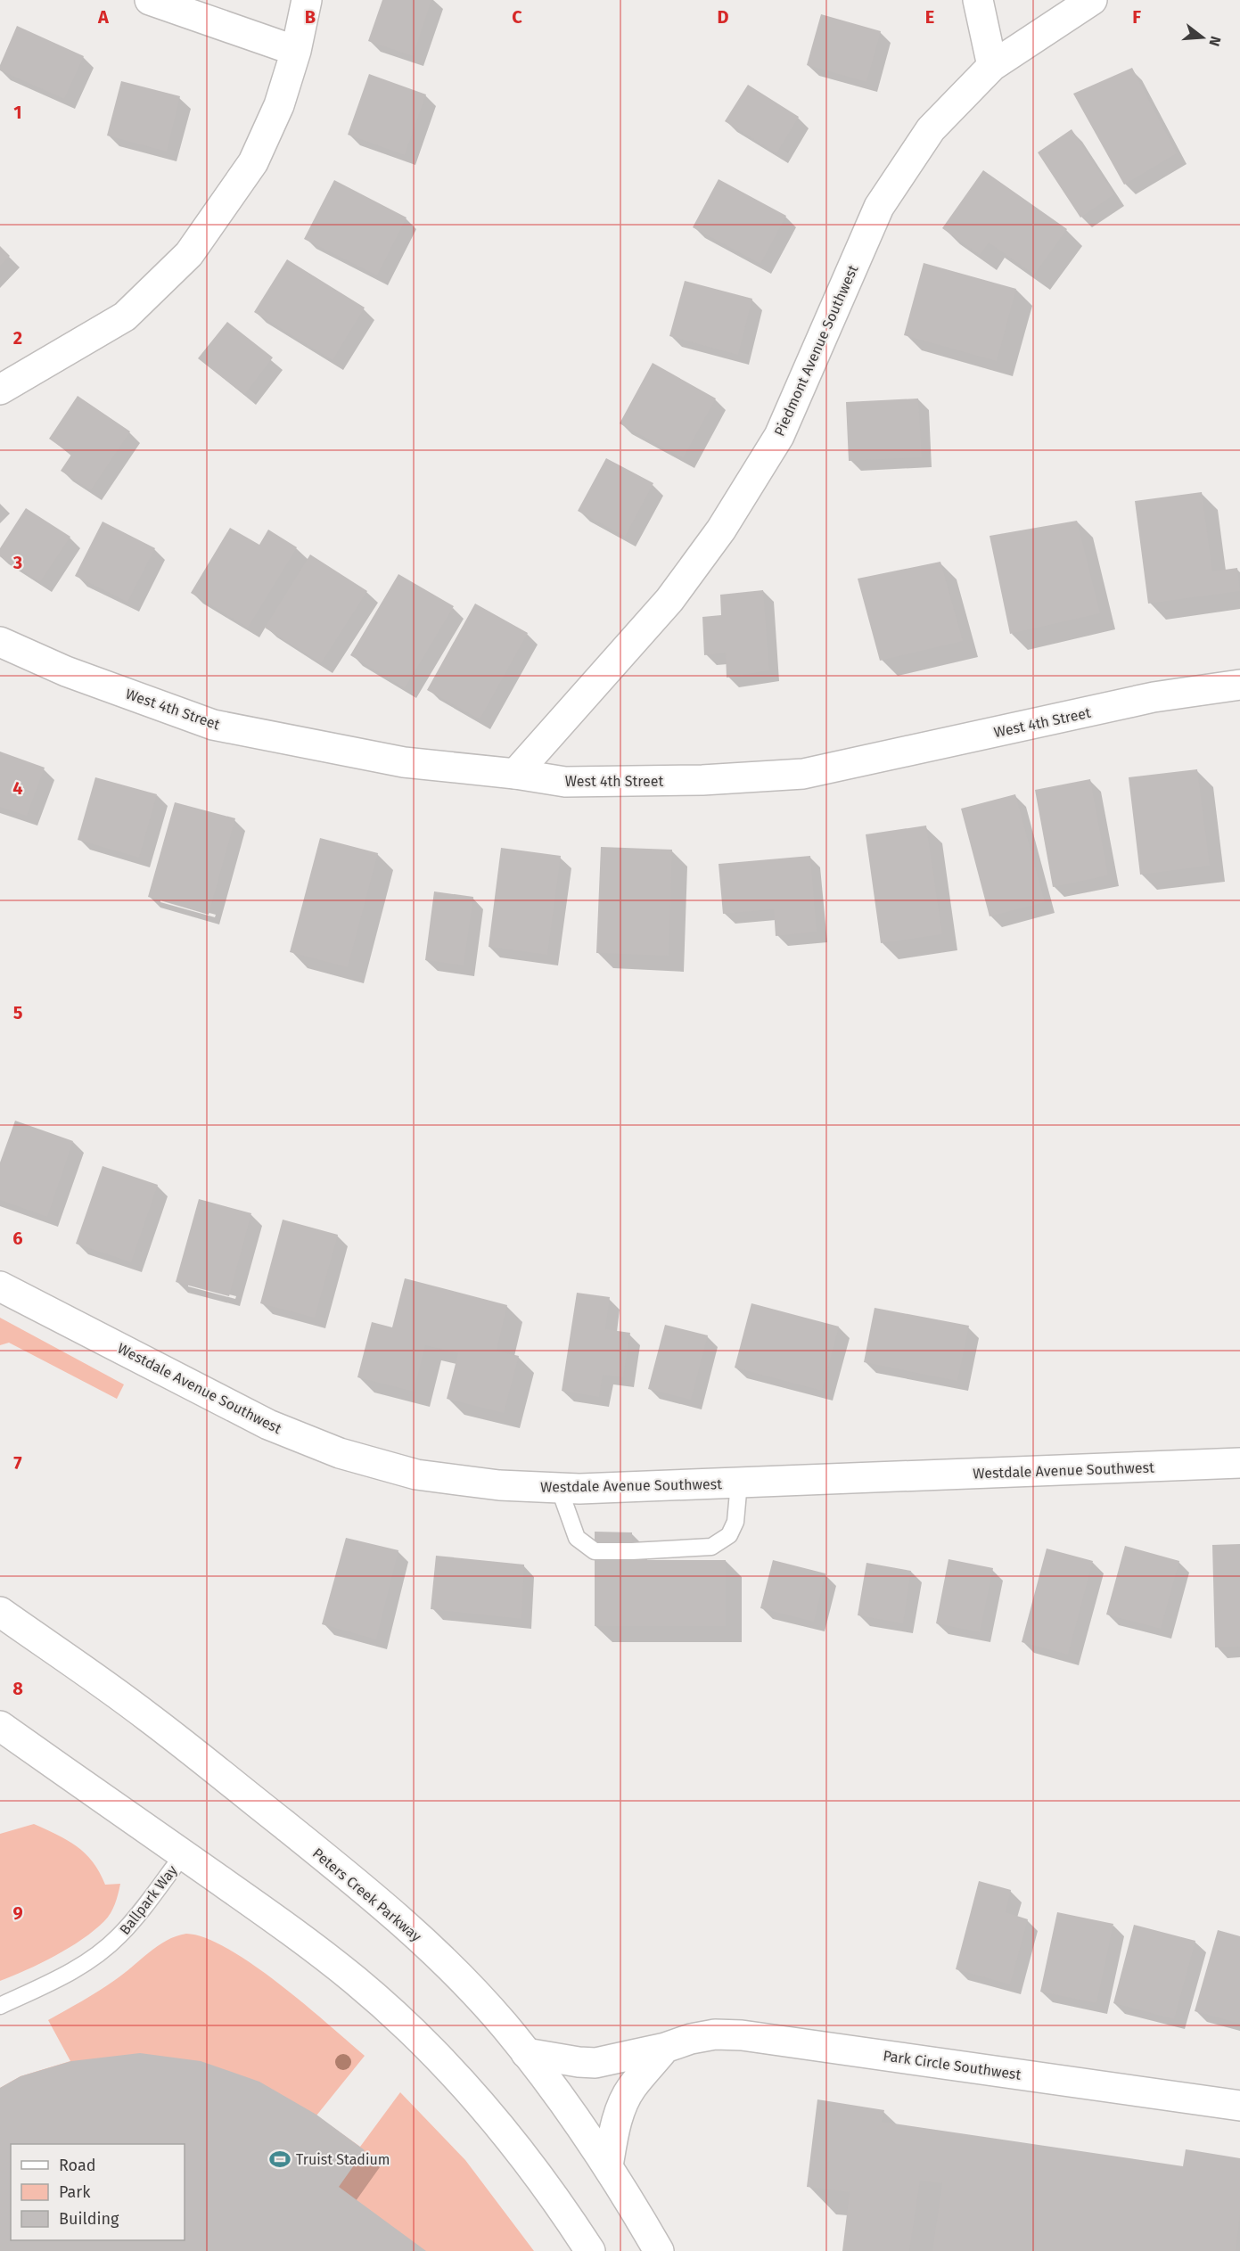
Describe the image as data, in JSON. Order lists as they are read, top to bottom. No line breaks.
{"streets":{"street":["Piedmont Avenue Southwest","West 4th Street","Westdale Avenue Southwest","Peters Creek Parkway","Park Circle Southwest"],"lane":["Ballpark Way"]},"crossings":[["Piedmont Avenue Southwest","West 4th Street"],["Peters Creek Parkway","Park Circle Southwest"]],"places":{"sports":["Truist Stadium"]},"legend":["Road","Park","Building"],"north":"right","grid":{"columns":["A","B","C","D","E","F"],"rows":["1","2","3","4","5","6","7","8","9"]}}
